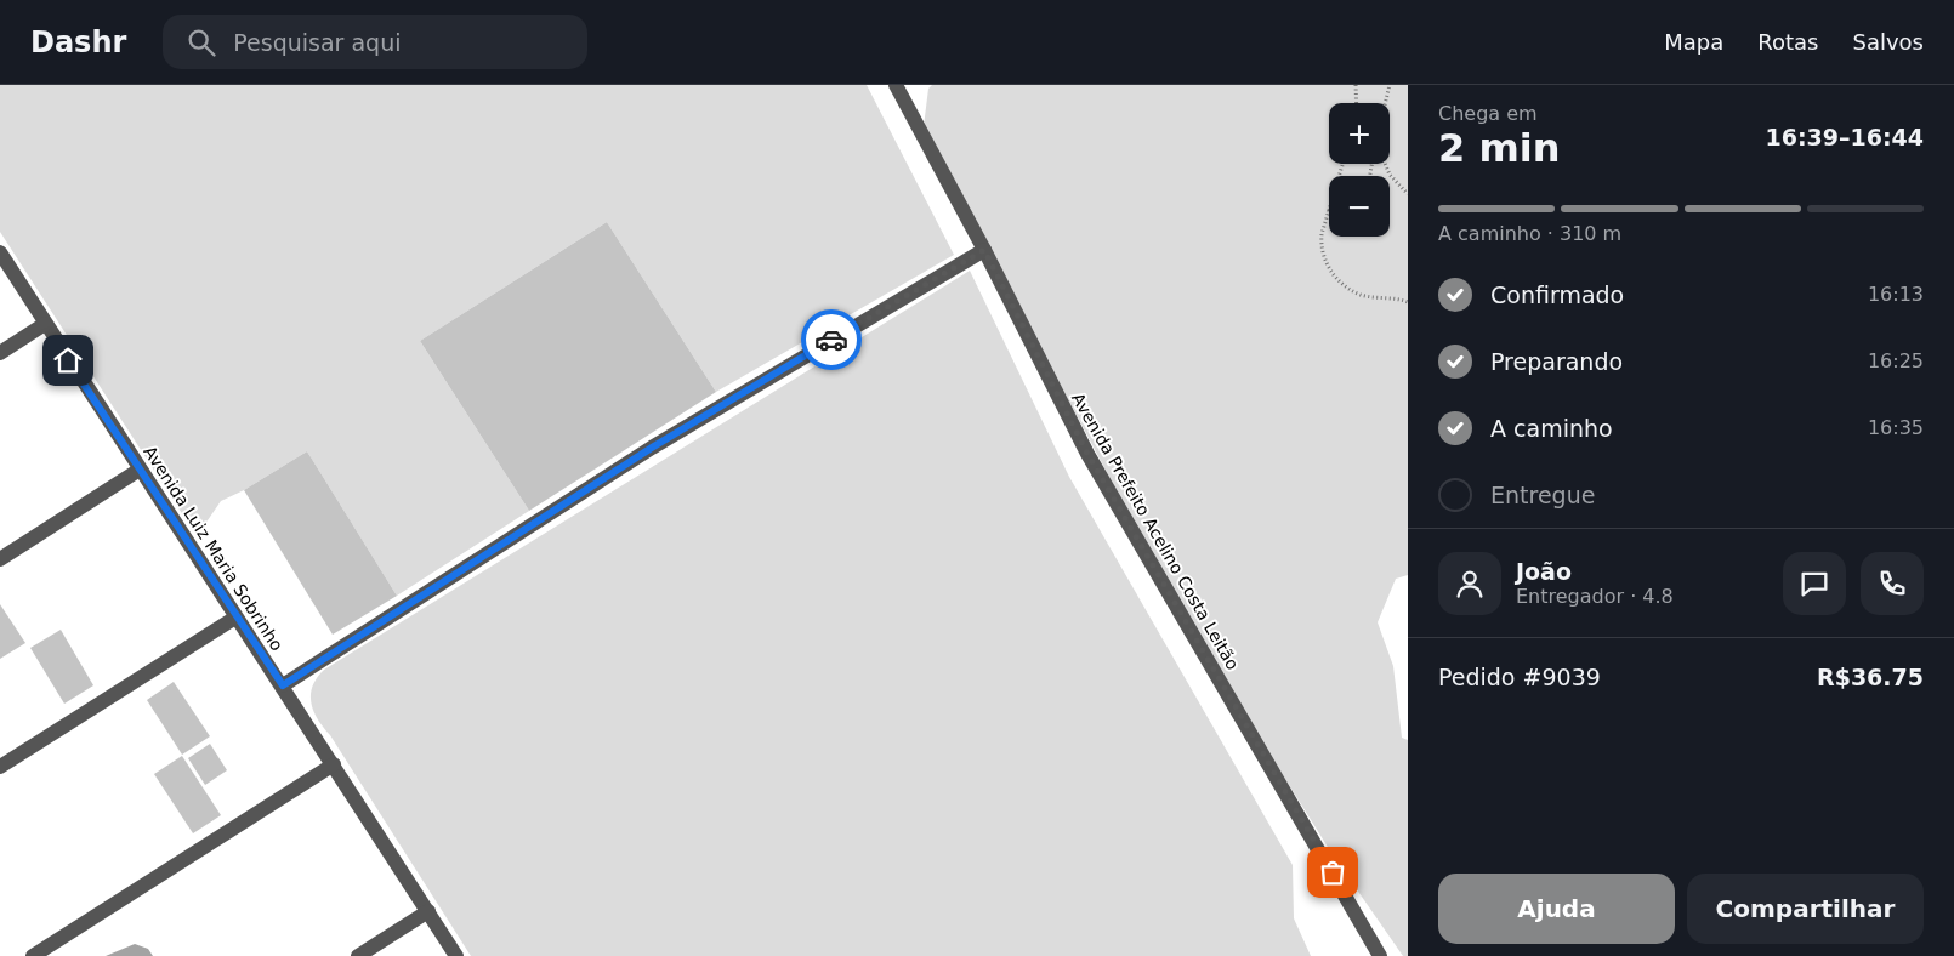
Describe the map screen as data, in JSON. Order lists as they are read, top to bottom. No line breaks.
{"streets":{"street":["Avenida Prefeito Acelino Costa Leitão","Avenida Luiz Maria Sobrinho"]},"page":{"header":"Dashr","search":"Pesquisar aqui","nav":["Mapa","Rotas","Salvos"],"heading":["2 min","Chega em","16:39–16:44"],"panel":["João","Entregador · 4.8","Pedido #9039","R$36.75"],"map_buttons":["+","−"],"bar":"A caminho · 310 m","list":[["Confirmado","16:13"],["Preparando","16:25"],["A caminho","16:35"],"Entregue"],"buttons":["Ajuda","Compartilhar"]}}
